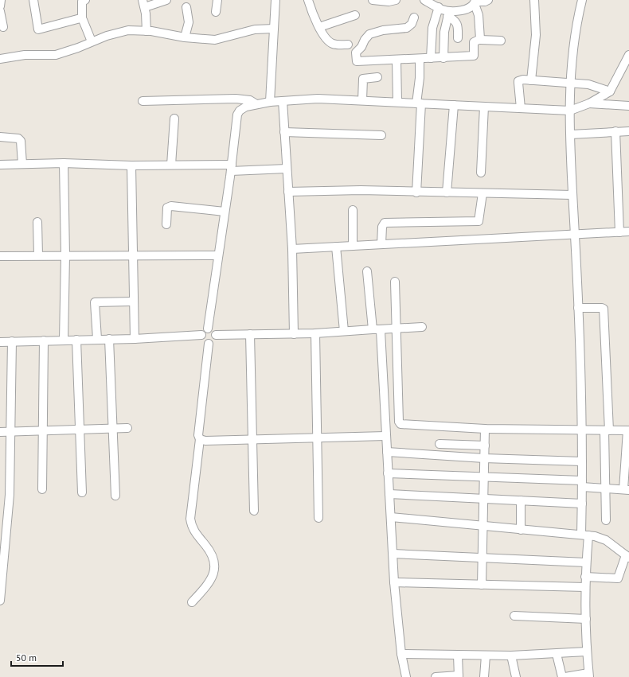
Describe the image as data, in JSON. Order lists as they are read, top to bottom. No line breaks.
{"scale_bar":"50 m"}
